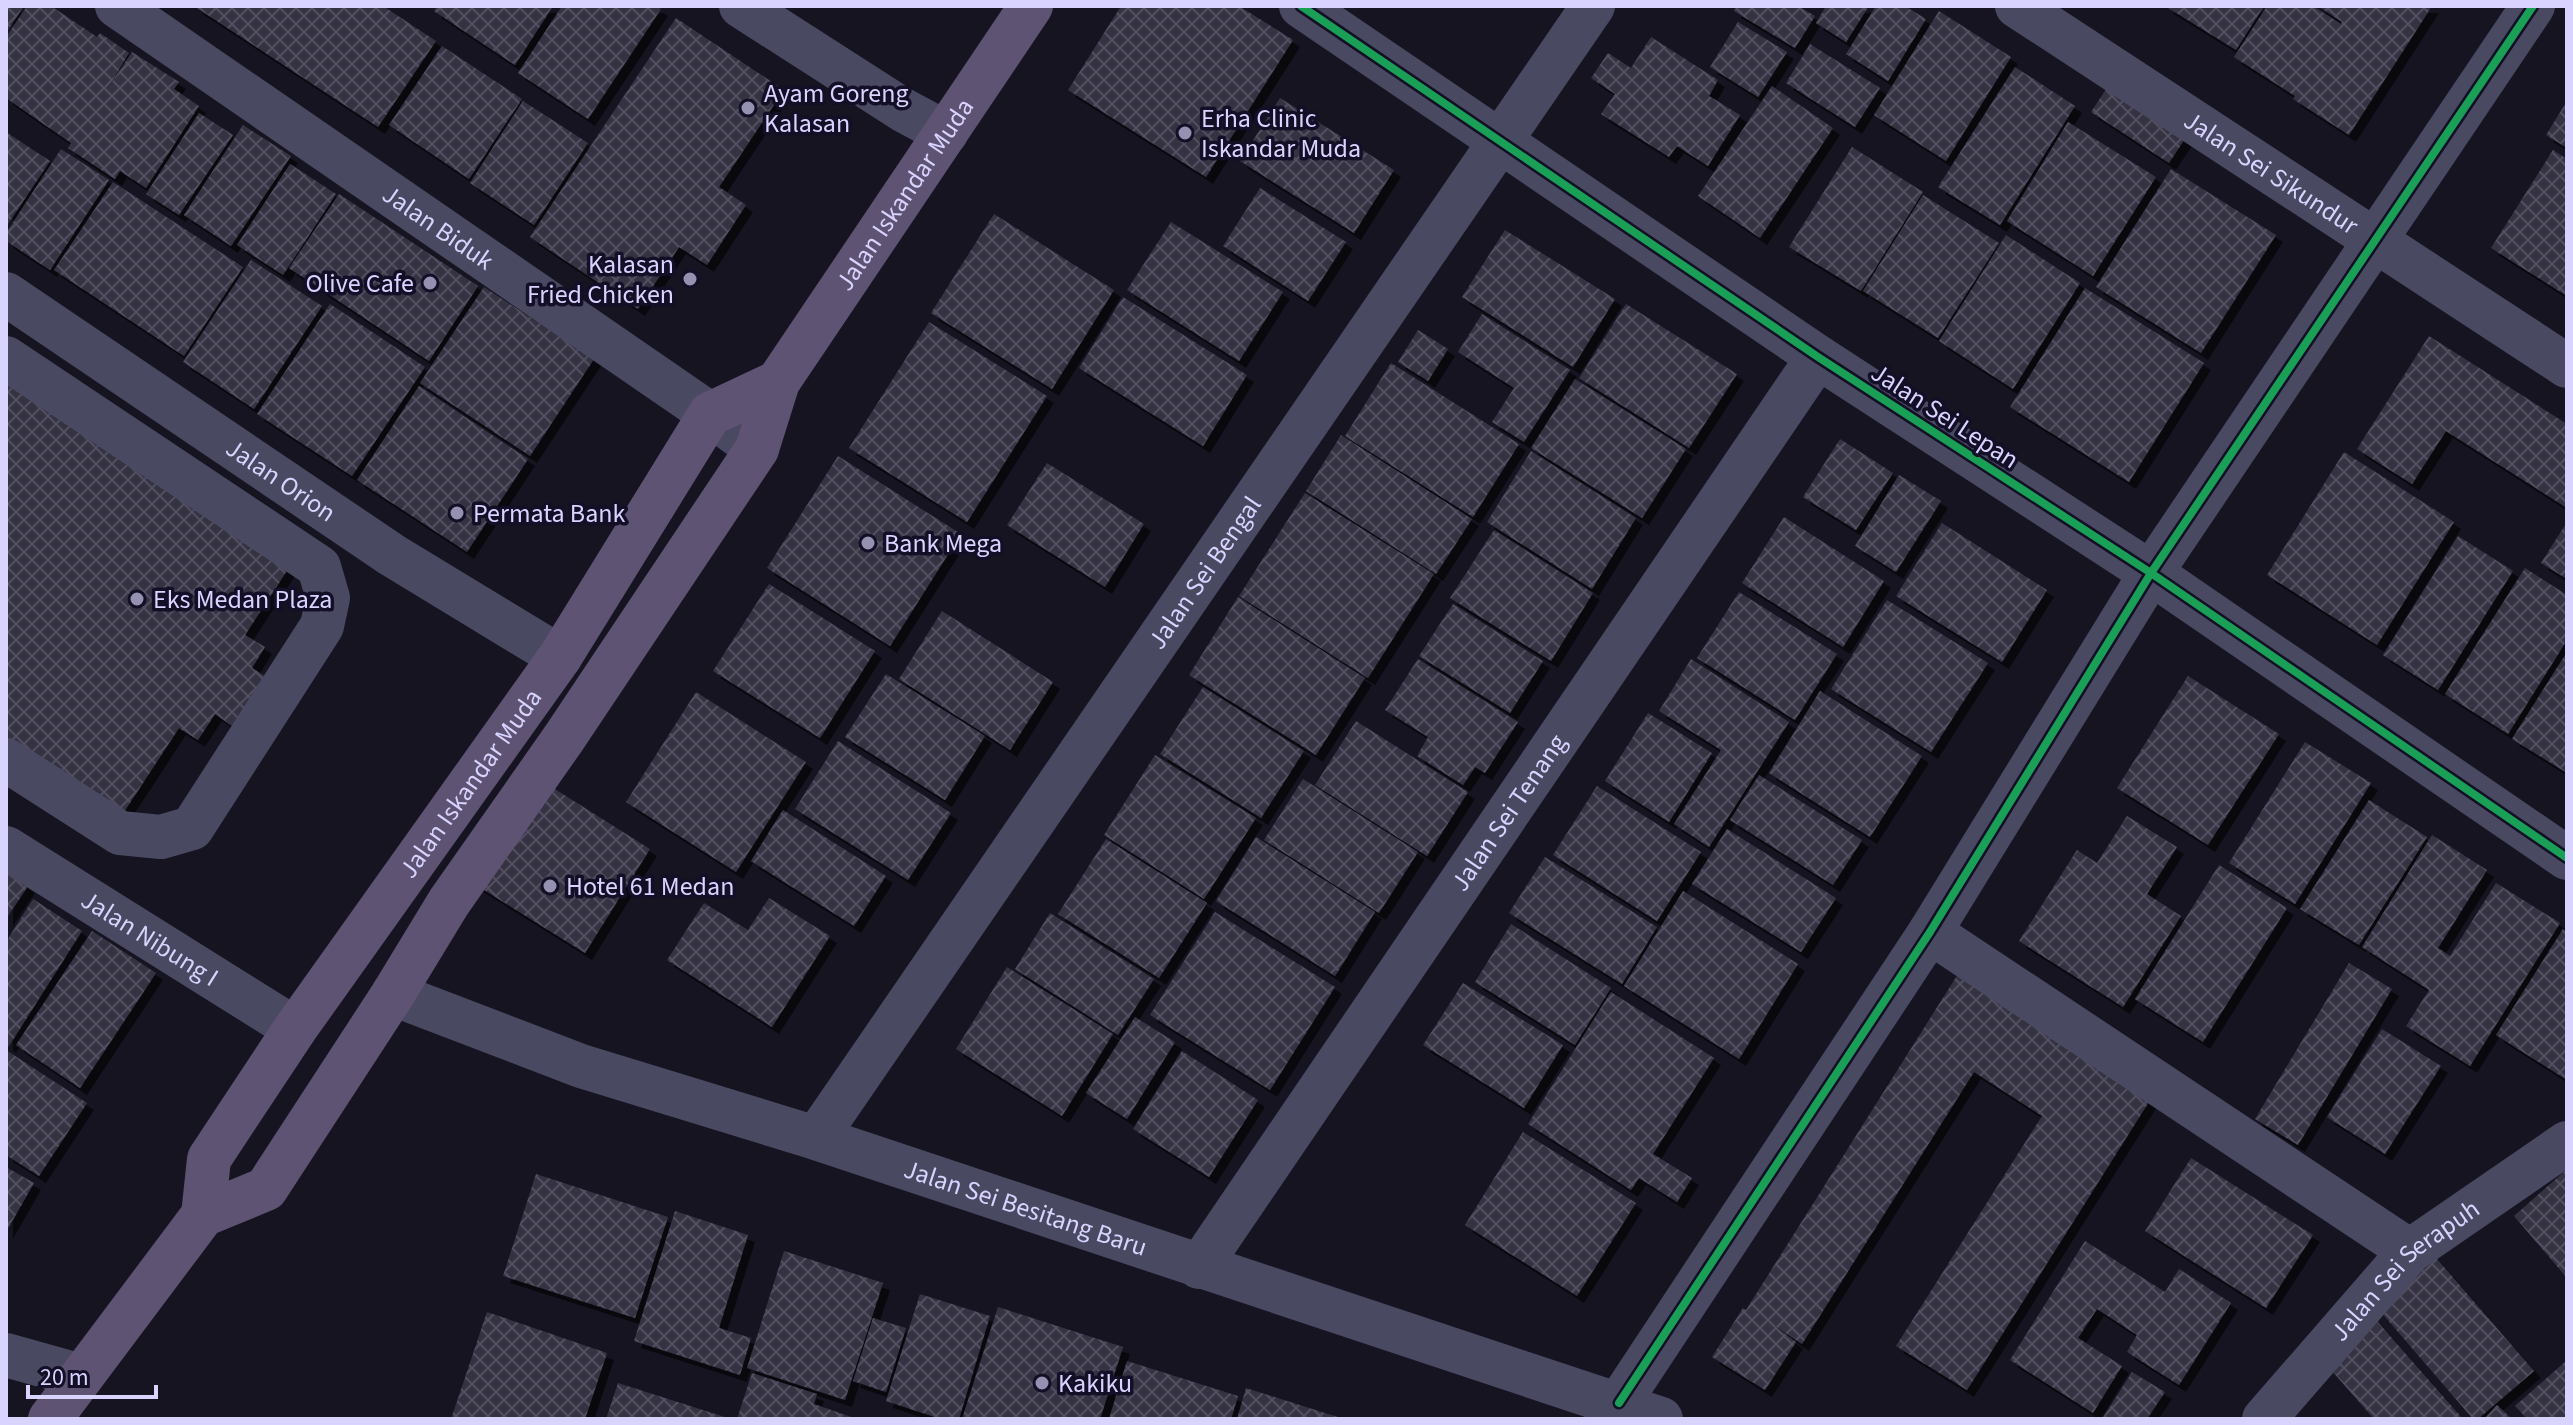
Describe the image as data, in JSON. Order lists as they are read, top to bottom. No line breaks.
{"streets":{"main road":["Jalan Iskandar Muda"],"street":["Jalan Sei Sikundur","Jalan Biduk","Jalan Sei Lepan","Jalan Orion","Jalan Sei Bengal","Jalan Sei Tenang","Jalan Nibung I","Jalan Sei Besitang Baru","Jalan Sei Serapuh"]},"crossings":[["Jalan Iskandar Muda","Jalan Biduk"],["Jalan Iskandar Muda","Jalan Orion"],["Jalan Iskandar Muda","Jalan Nibung I"],["Jalan Iskandar Muda","Jalan Sei Besitang Baru"],["Jalan Sei Lepan","Jalan Sei Bengal"],["Jalan Sei Lepan","Jalan Sei Tenang"],["Jalan Sei Bengal","Jalan Sei Besitang Baru"],["Jalan Sei Tenang","Jalan Sei Besitang Baru"]],"places":["Ayam Goreng Kalasan","Erha Clinic Iskandar Muda","Kalasan Fried Chicken","Olive Cafe","Permata Bank","Bank Mega","Eks Medan Plaza","Hotel 61 Medan","Kakiku"],"scale_bar":"20 m"}
